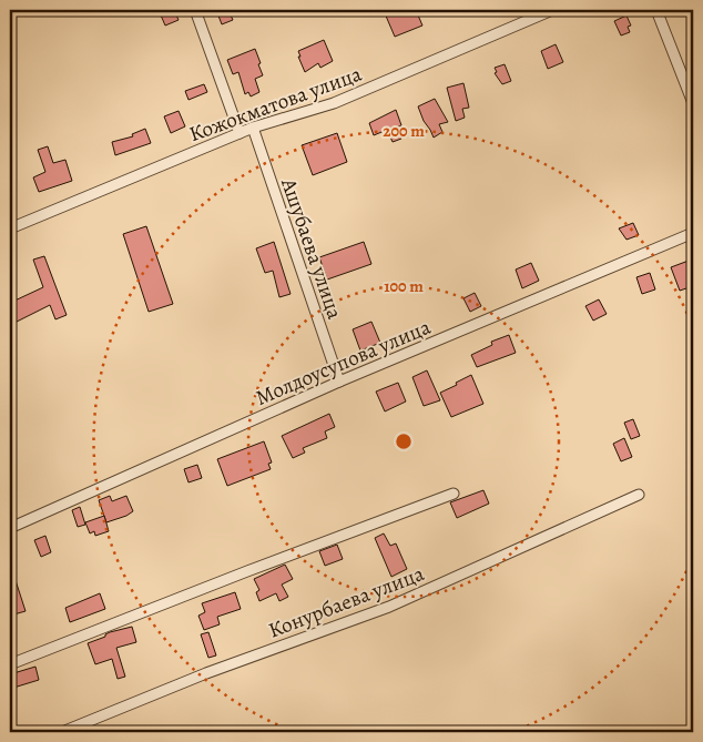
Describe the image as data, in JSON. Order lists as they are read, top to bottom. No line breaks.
{"streets":{"street":["Кожокматова улица","Ашубаева улица","Молдоусупова улица","Конурбаева улица"]},"crossings":[["Кожокматова улица","Ашубаева улица"],["Ашубаева улица","Молдоусупова улица"]],"rings":["200 m","100 m"]}
